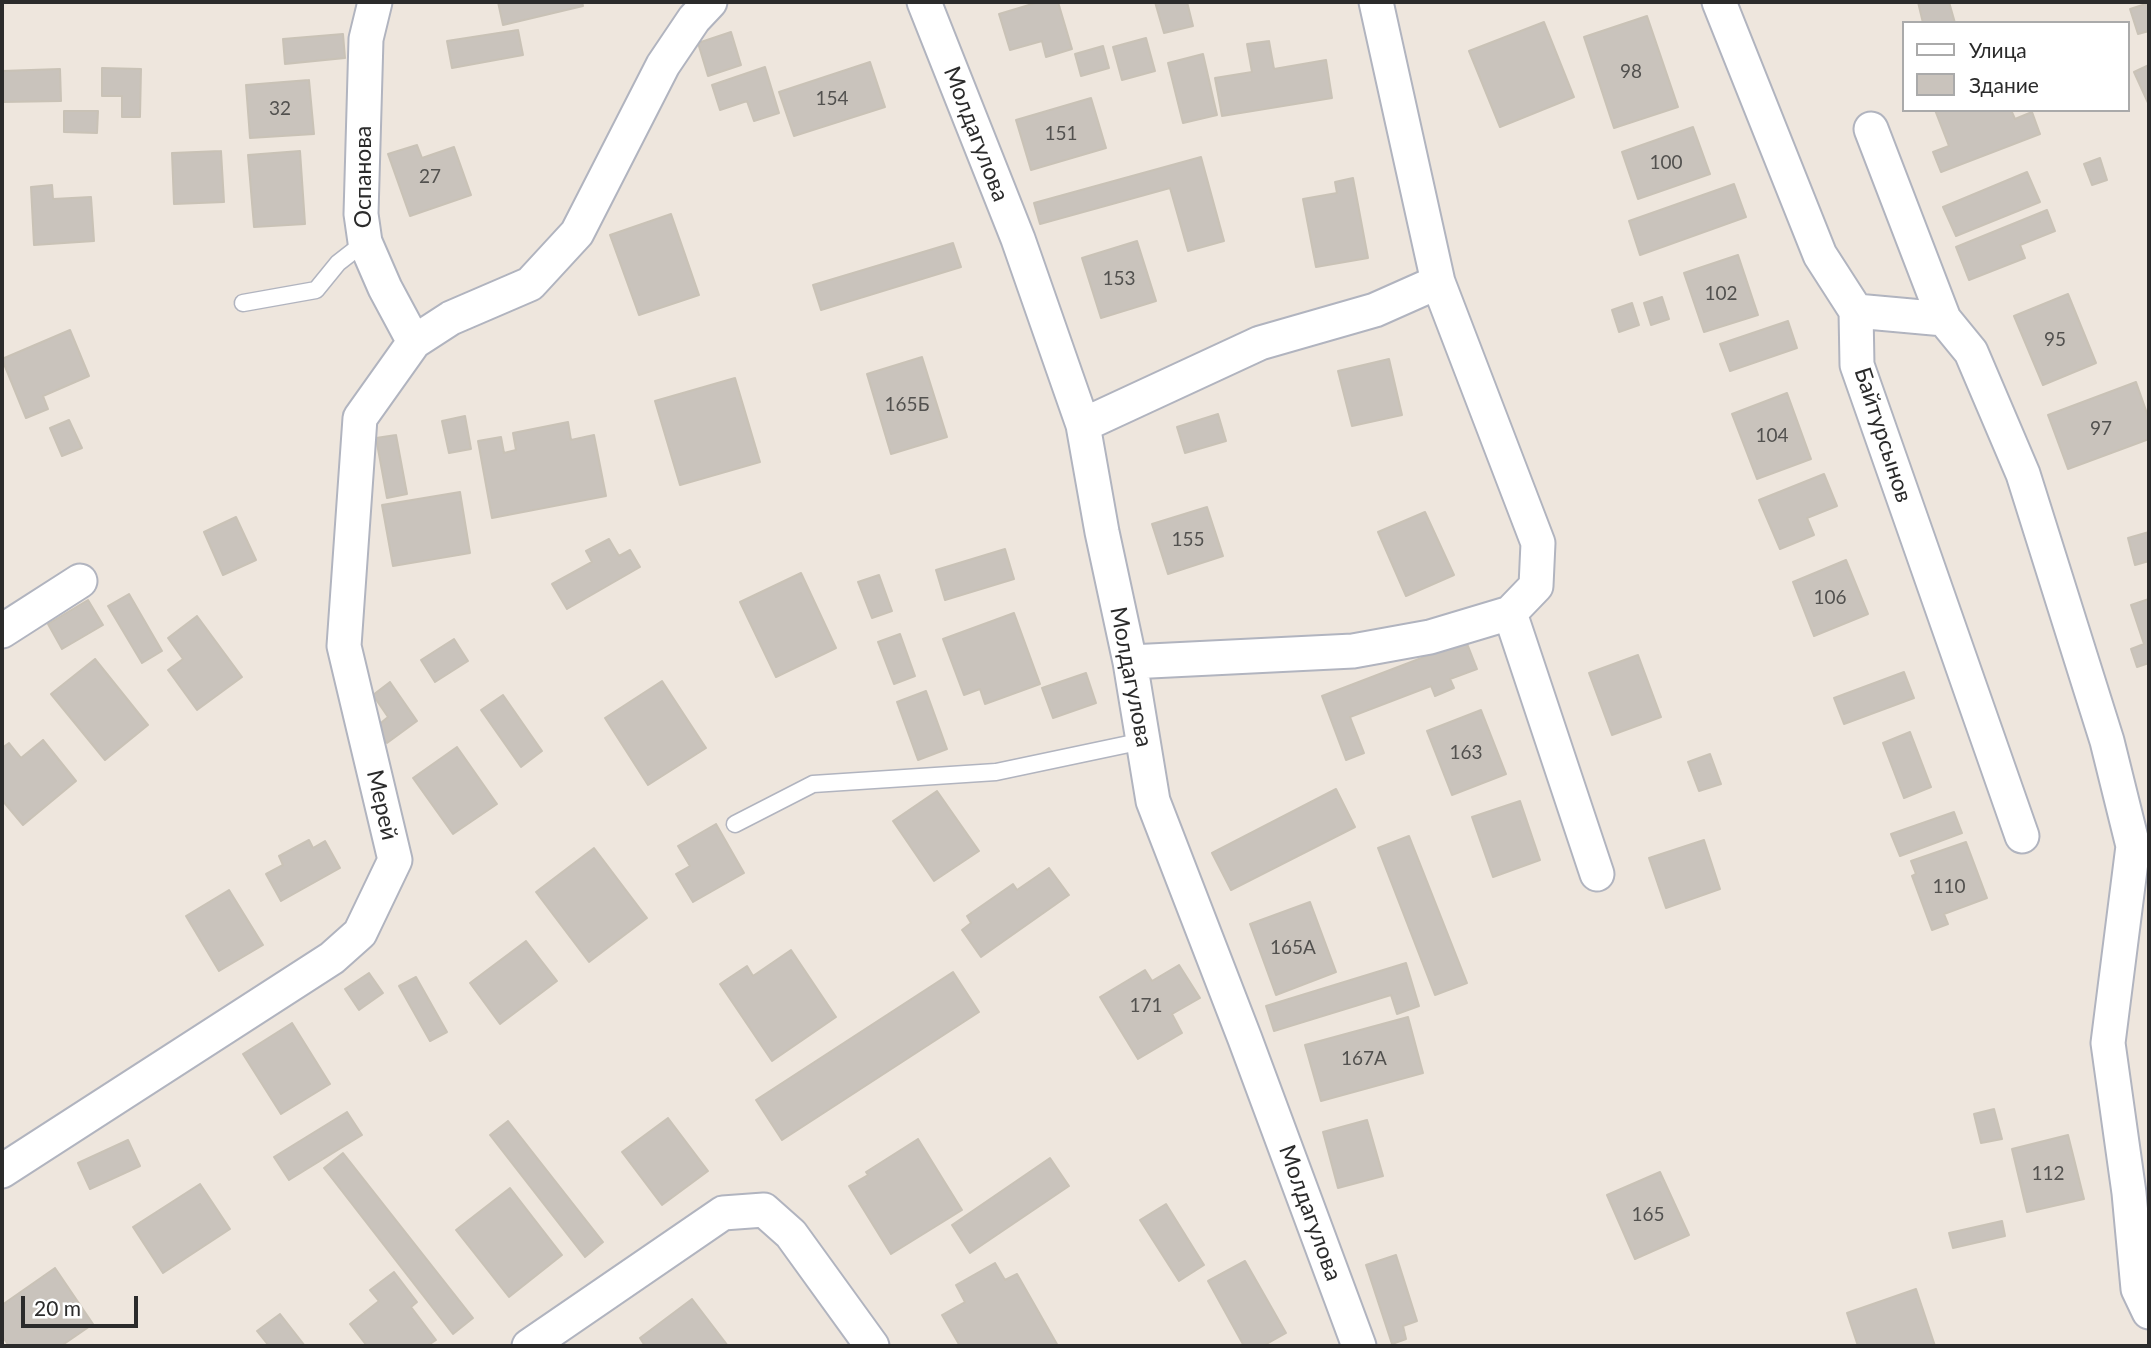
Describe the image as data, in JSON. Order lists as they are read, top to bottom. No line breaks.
{"streets":{"street":["Молдагулова","Оспанова","Байтурсынов","Мерей"]},"crossings":[["Оспанова","Мерей"]],"house_numbers":["98","154","32","151","100","27","153","102","95","165Б","97","104","155","106","163","110","165А","171","167А","112","165"],"legend":["Улица","Здание"],"scale_bar":"20 m"}
